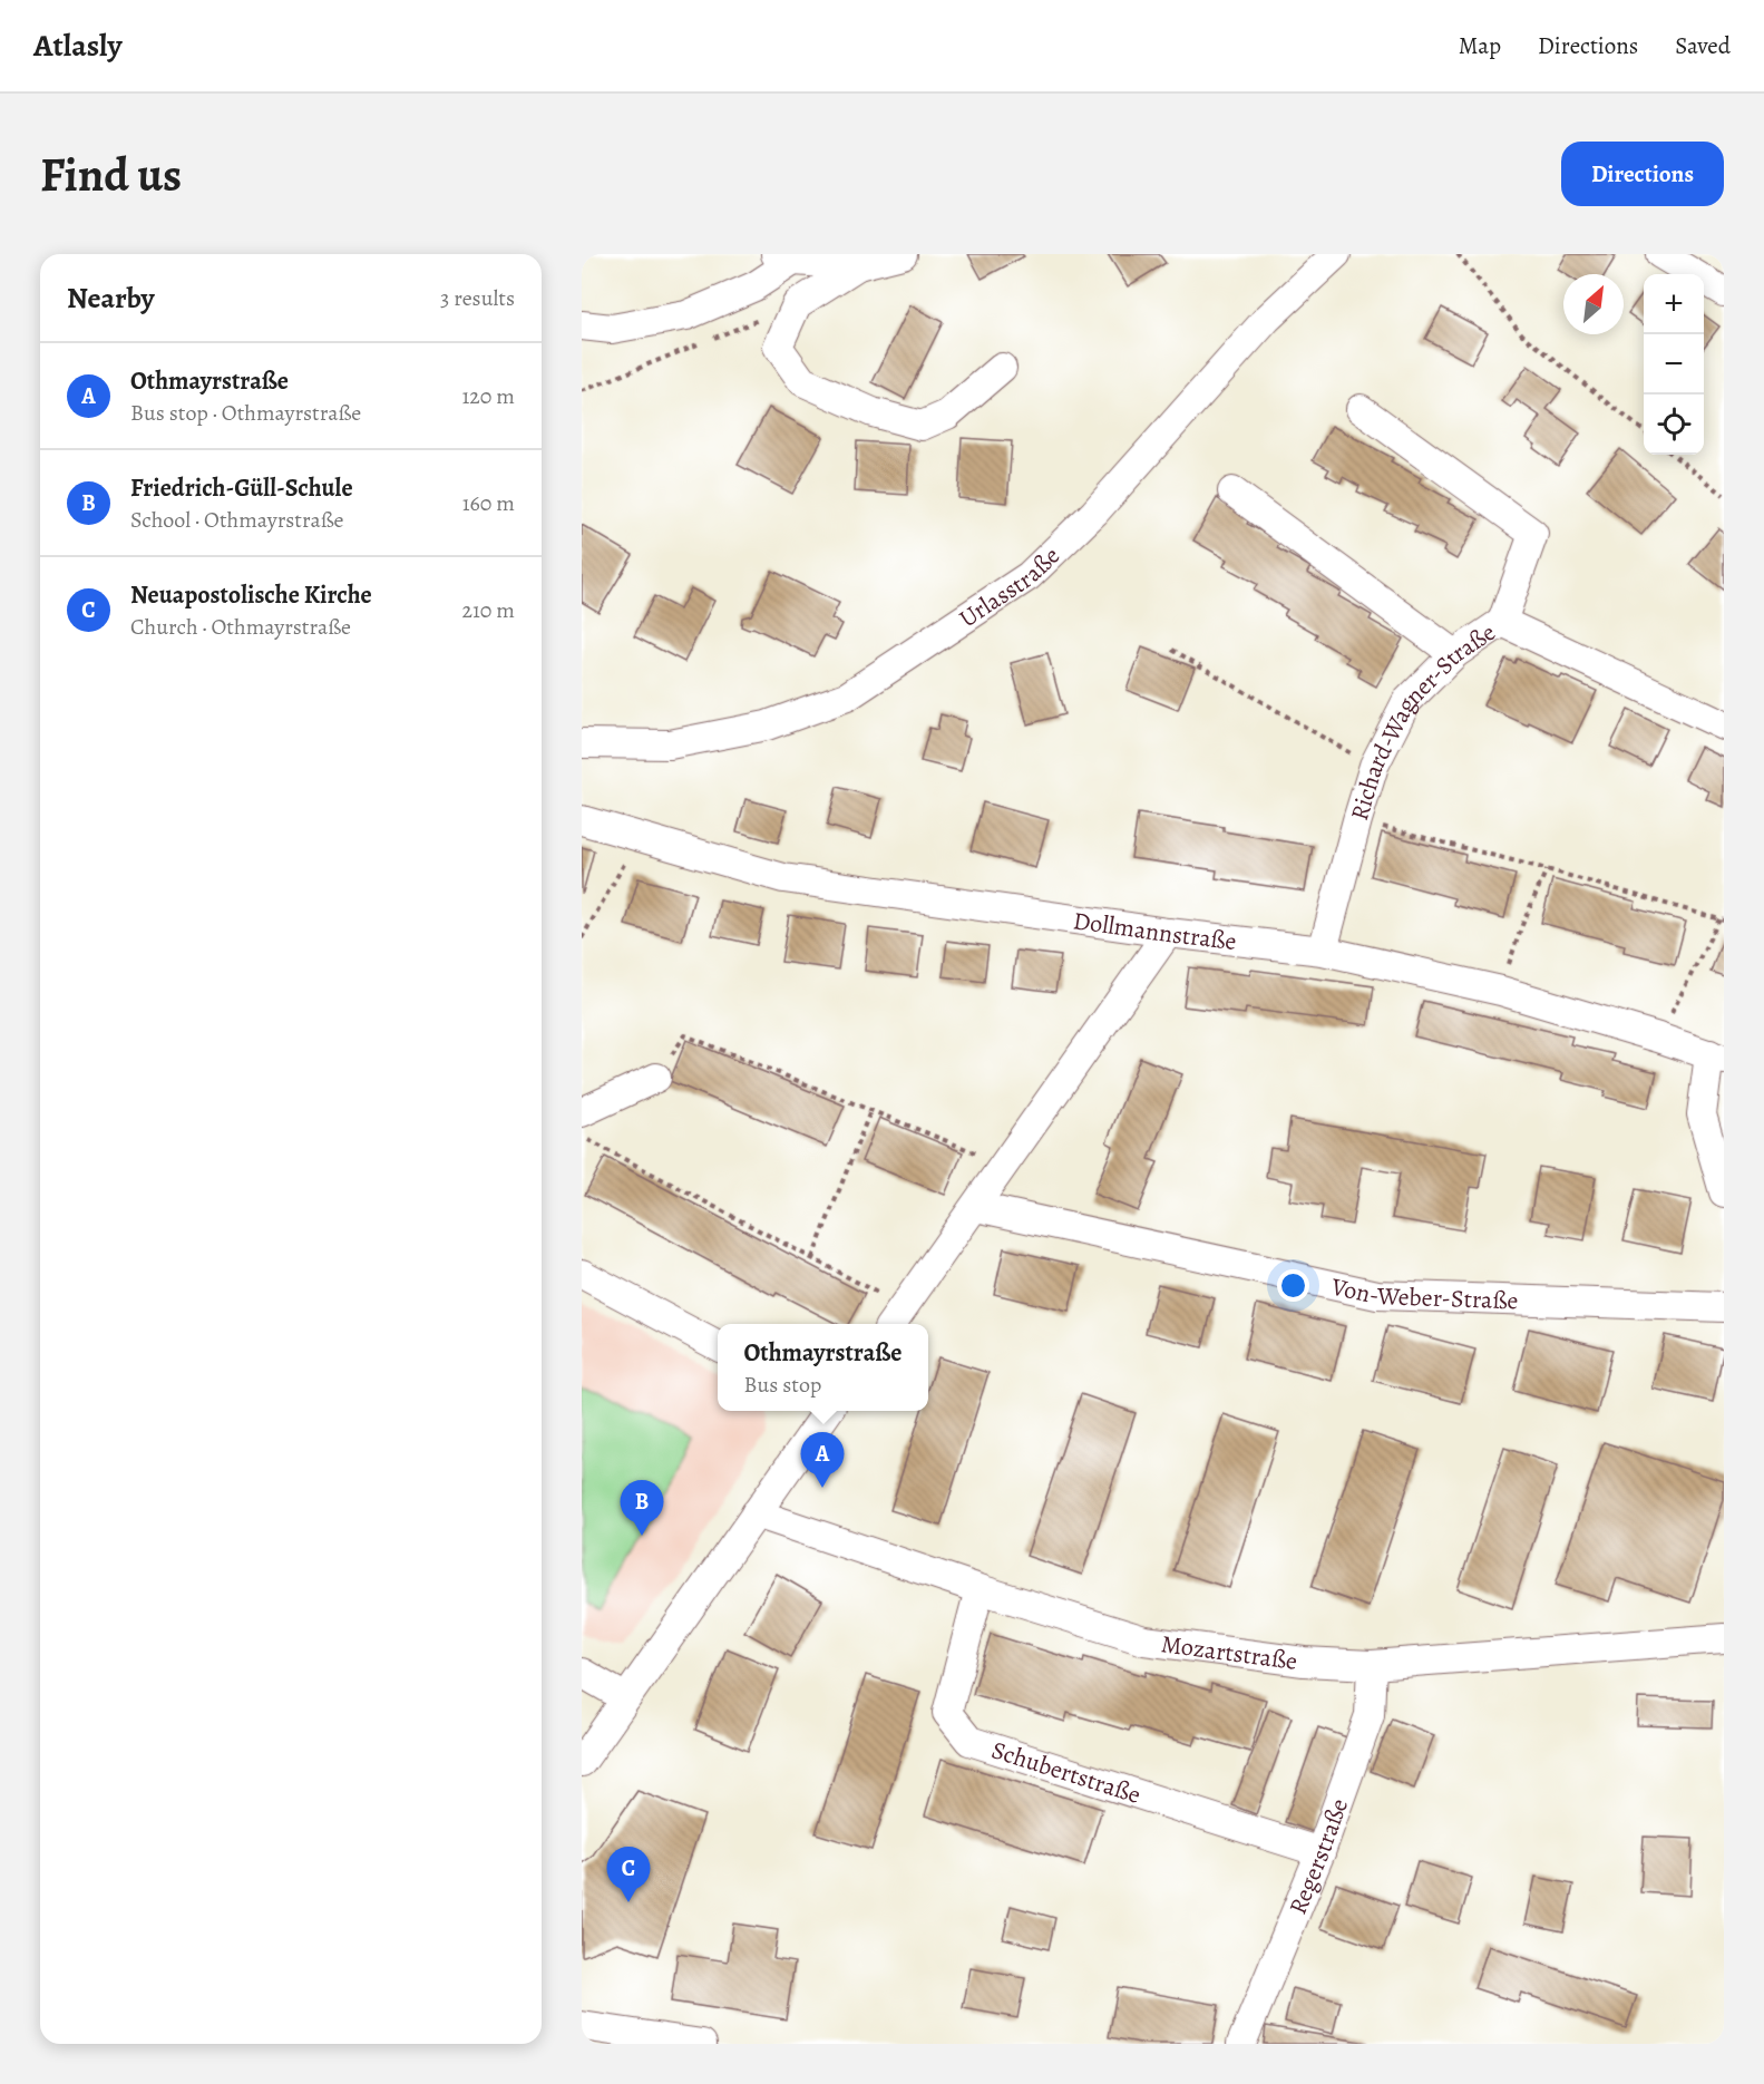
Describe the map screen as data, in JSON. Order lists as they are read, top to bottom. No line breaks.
{"streets":{"street":["Urlasstraße","Richard-Wagner-Straße","Dollmannstraße","Von-Weber-Straße","Mozartstraße","Schubertstraße","Regerstraße"]},"crossings":[["Richard-Wagner-Straße","Dollmannstraße"],["Mozartstraße","Schubertstraße"],["Mozartstraße","Regerstraße"],["Schubertstraße","Regerstraße"]],"north":"top right","page":{"header":"Atlasly","nav":["Map","Directions","Saved"],"buttons":"Directions","title":"Find us","heading":["Nearby","3 results"],"map_buttons":["+","−"],"list":[{"mark":"A","name":"Othmayrstraße","note":"Bus stop · Othmayrstraße","value":"120 m"},{"mark":"B","name":"Friedrich-Güll-Schule","note":"School · Othmayrstraße","value":"160 m"},{"mark":"C","name":"Neuapostolische Kirche","note":"Church · Othmayrstraße","value":"210 m"}],"popup":["Othmayrstraße","Bus stop"],"pins":["A","B","C"]}}
